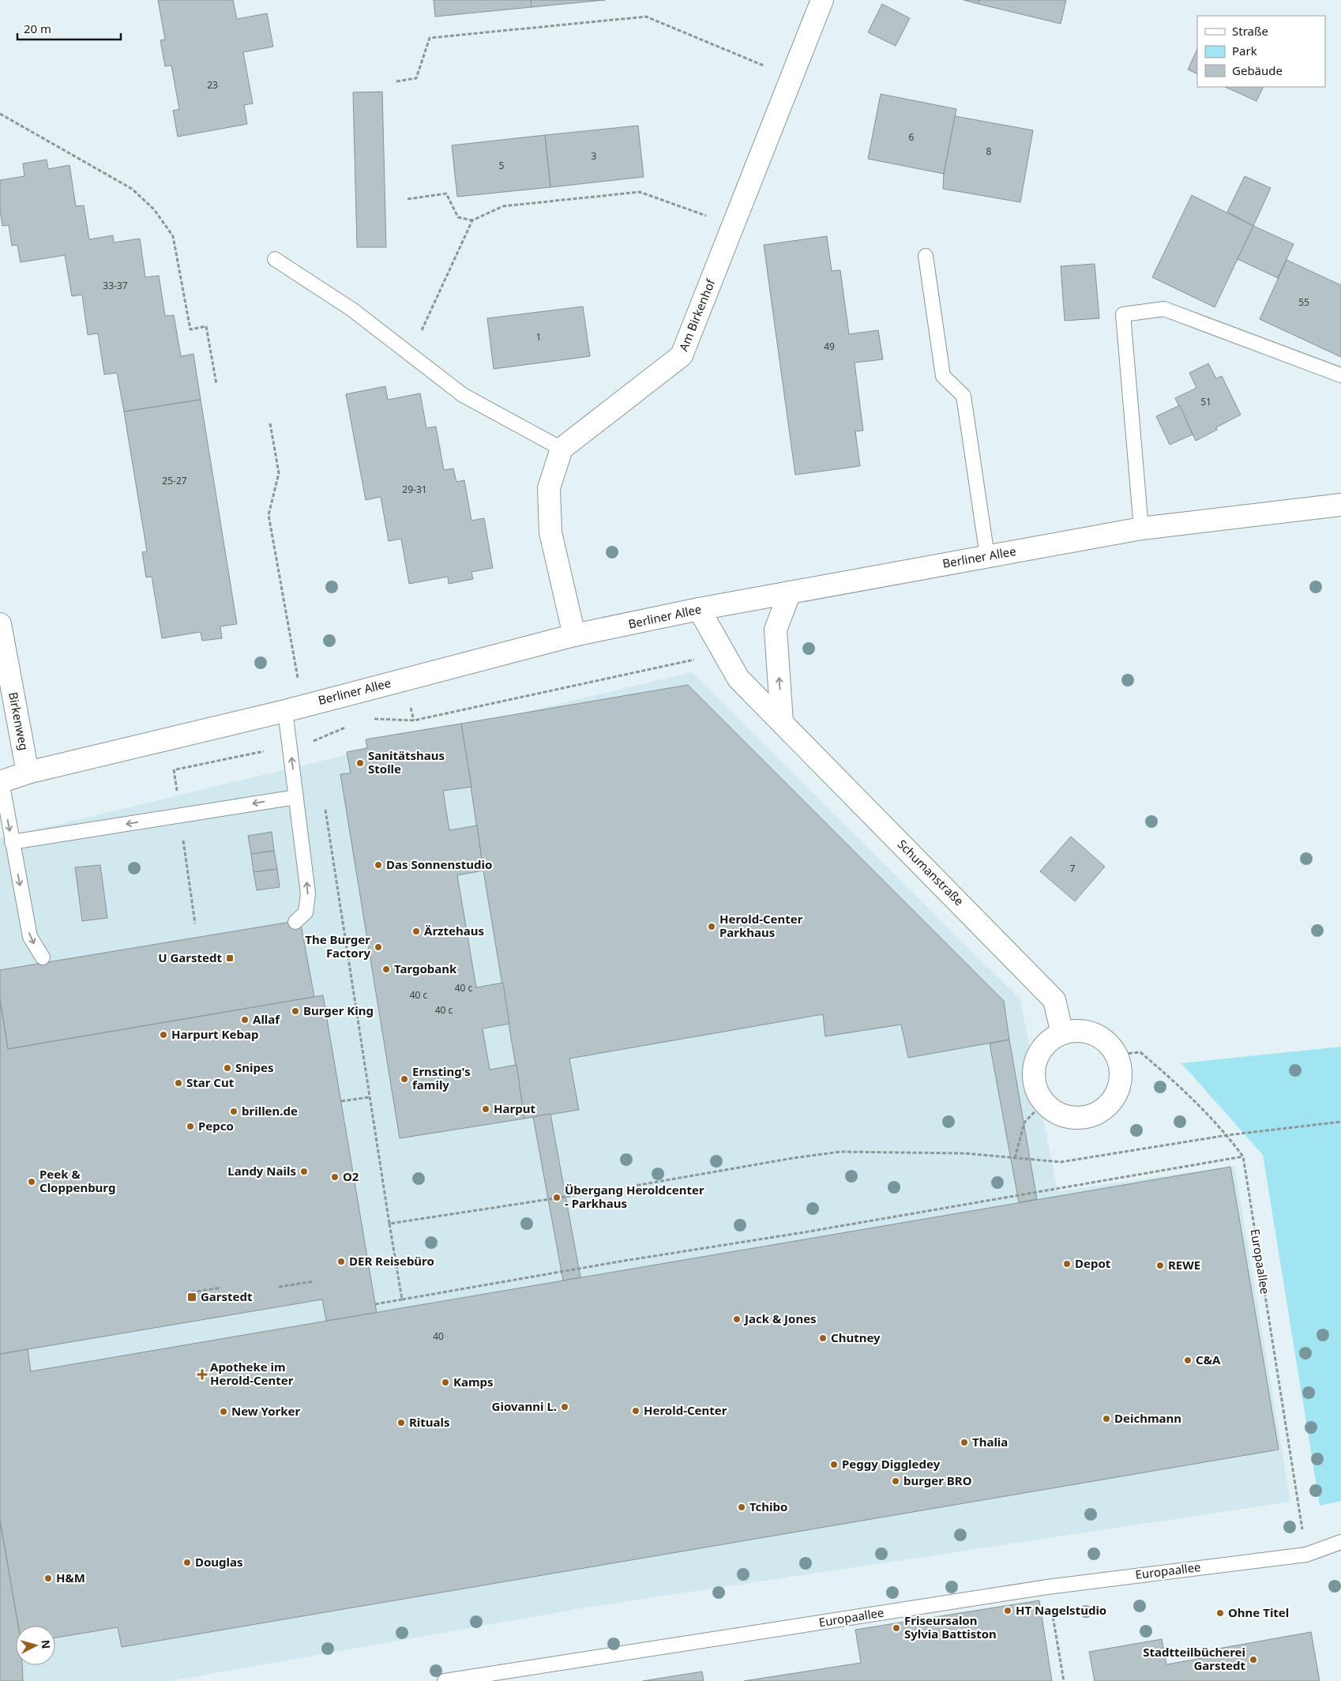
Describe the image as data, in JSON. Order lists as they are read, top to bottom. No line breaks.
{"streets":{"street":["Am Birkenhof","Berliner Allee","Birkenweg","Schumanstraße"],"lane":["Europaallee"]},"crossings":[["Berliner Allee","Birkenweg"],["Berliner Allee","Schumanstraße"]],"places":{"other":["Sanitätshaus Stolle","Das Sonnenstudio","Herold-Center Parkhaus","Ärztehaus","The Burger Factory","Targobank","Burger King","Allaf","Harpurt Kebap","Snipes","Ernsting's family","Star Cut","Harput","brillen.de","Pepco","Landy Nails","O2","Peek & Cloppenburg","Übergang Heroldcenter - Parkhaus","DER Reisebüro","Depot","REWE","Jack & Jones","Chutney","C&A","Kamps","Giovanni L.","Herold-Center","New Yorker","Deichmann","Rituals","Thalia","Peggy Diggledey","burger BRO","Tchibo","Douglas","H&M","HT Nagelstudio","Ohne Titel","Friseursalon Sylvia Battiston","Stadtteilbücherei Garstedt"],"transit":["U Garstedt","Garstedt"],"health":["Apotheke im Herold-Center"]},"house_numbers":["23","6","8","3","5","33-37","55","1","49","51","25-27","29-31","7","40 c","40 c","40 c","40"],"legend":["Straße","Park","Gebäude"],"scale_bar":"20 m","north":"right"}
